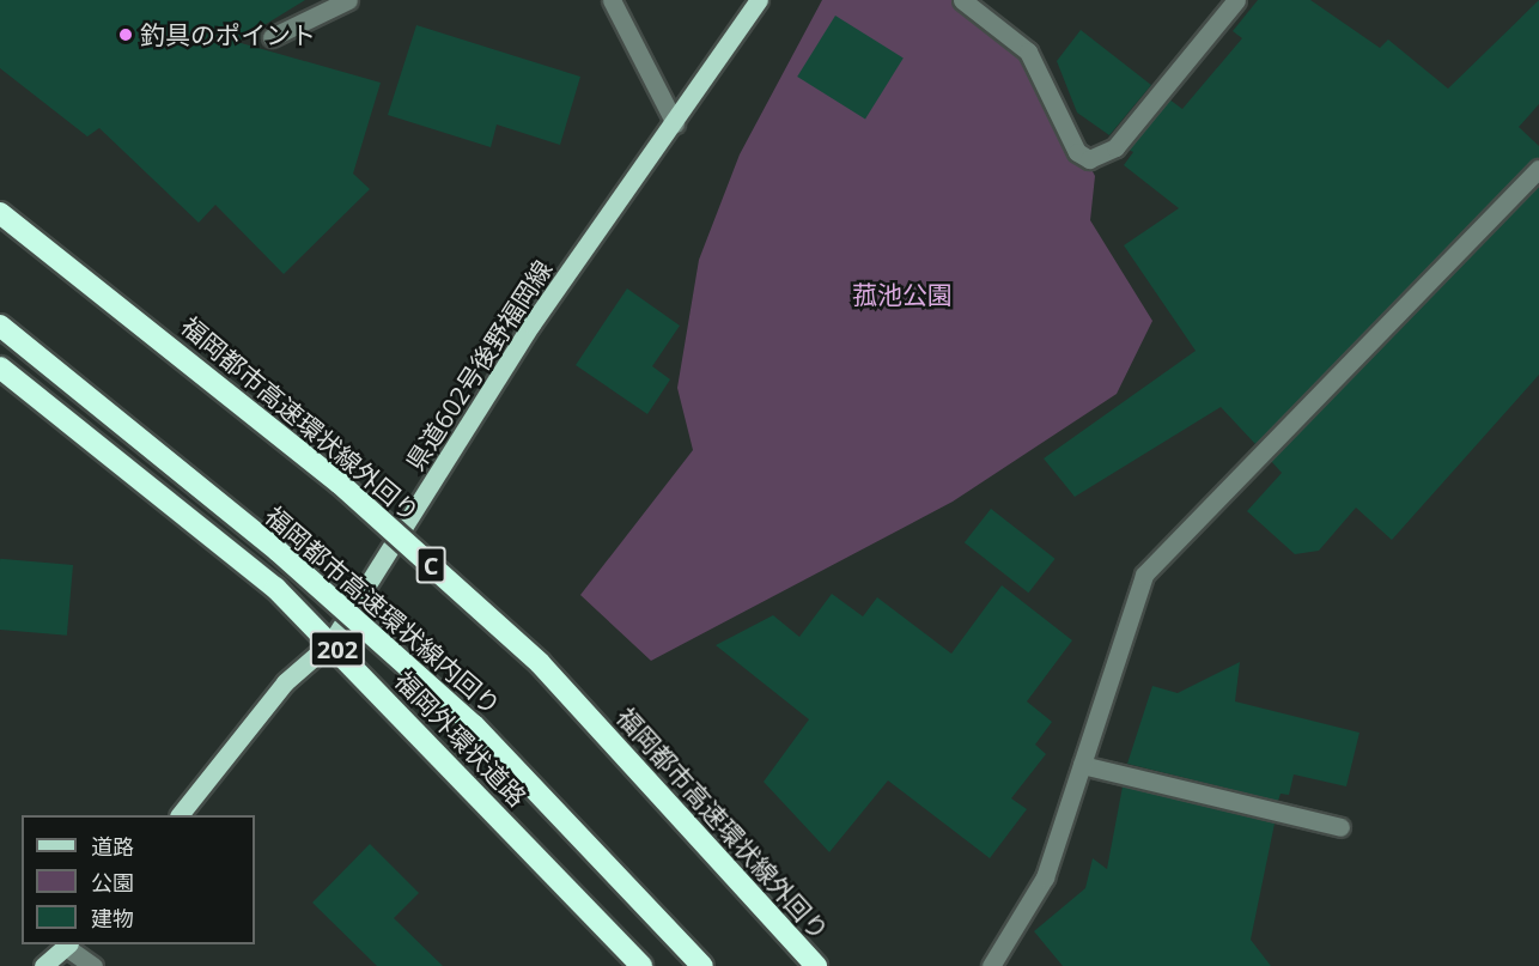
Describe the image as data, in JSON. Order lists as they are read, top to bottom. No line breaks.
{"streets":{"highway":["福岡都市高速環状線外回り","C","福岡都市高速環状線内回り","202","福岡外環状道路"],"main road":["県道602号後野福岡線"]},"crossings":[["県道602号後野福岡線","福岡外環状道路"]],"parks":["菰池公園"],"places":["釣具のポイント"],"legend":["道路","公園","建物"]}
